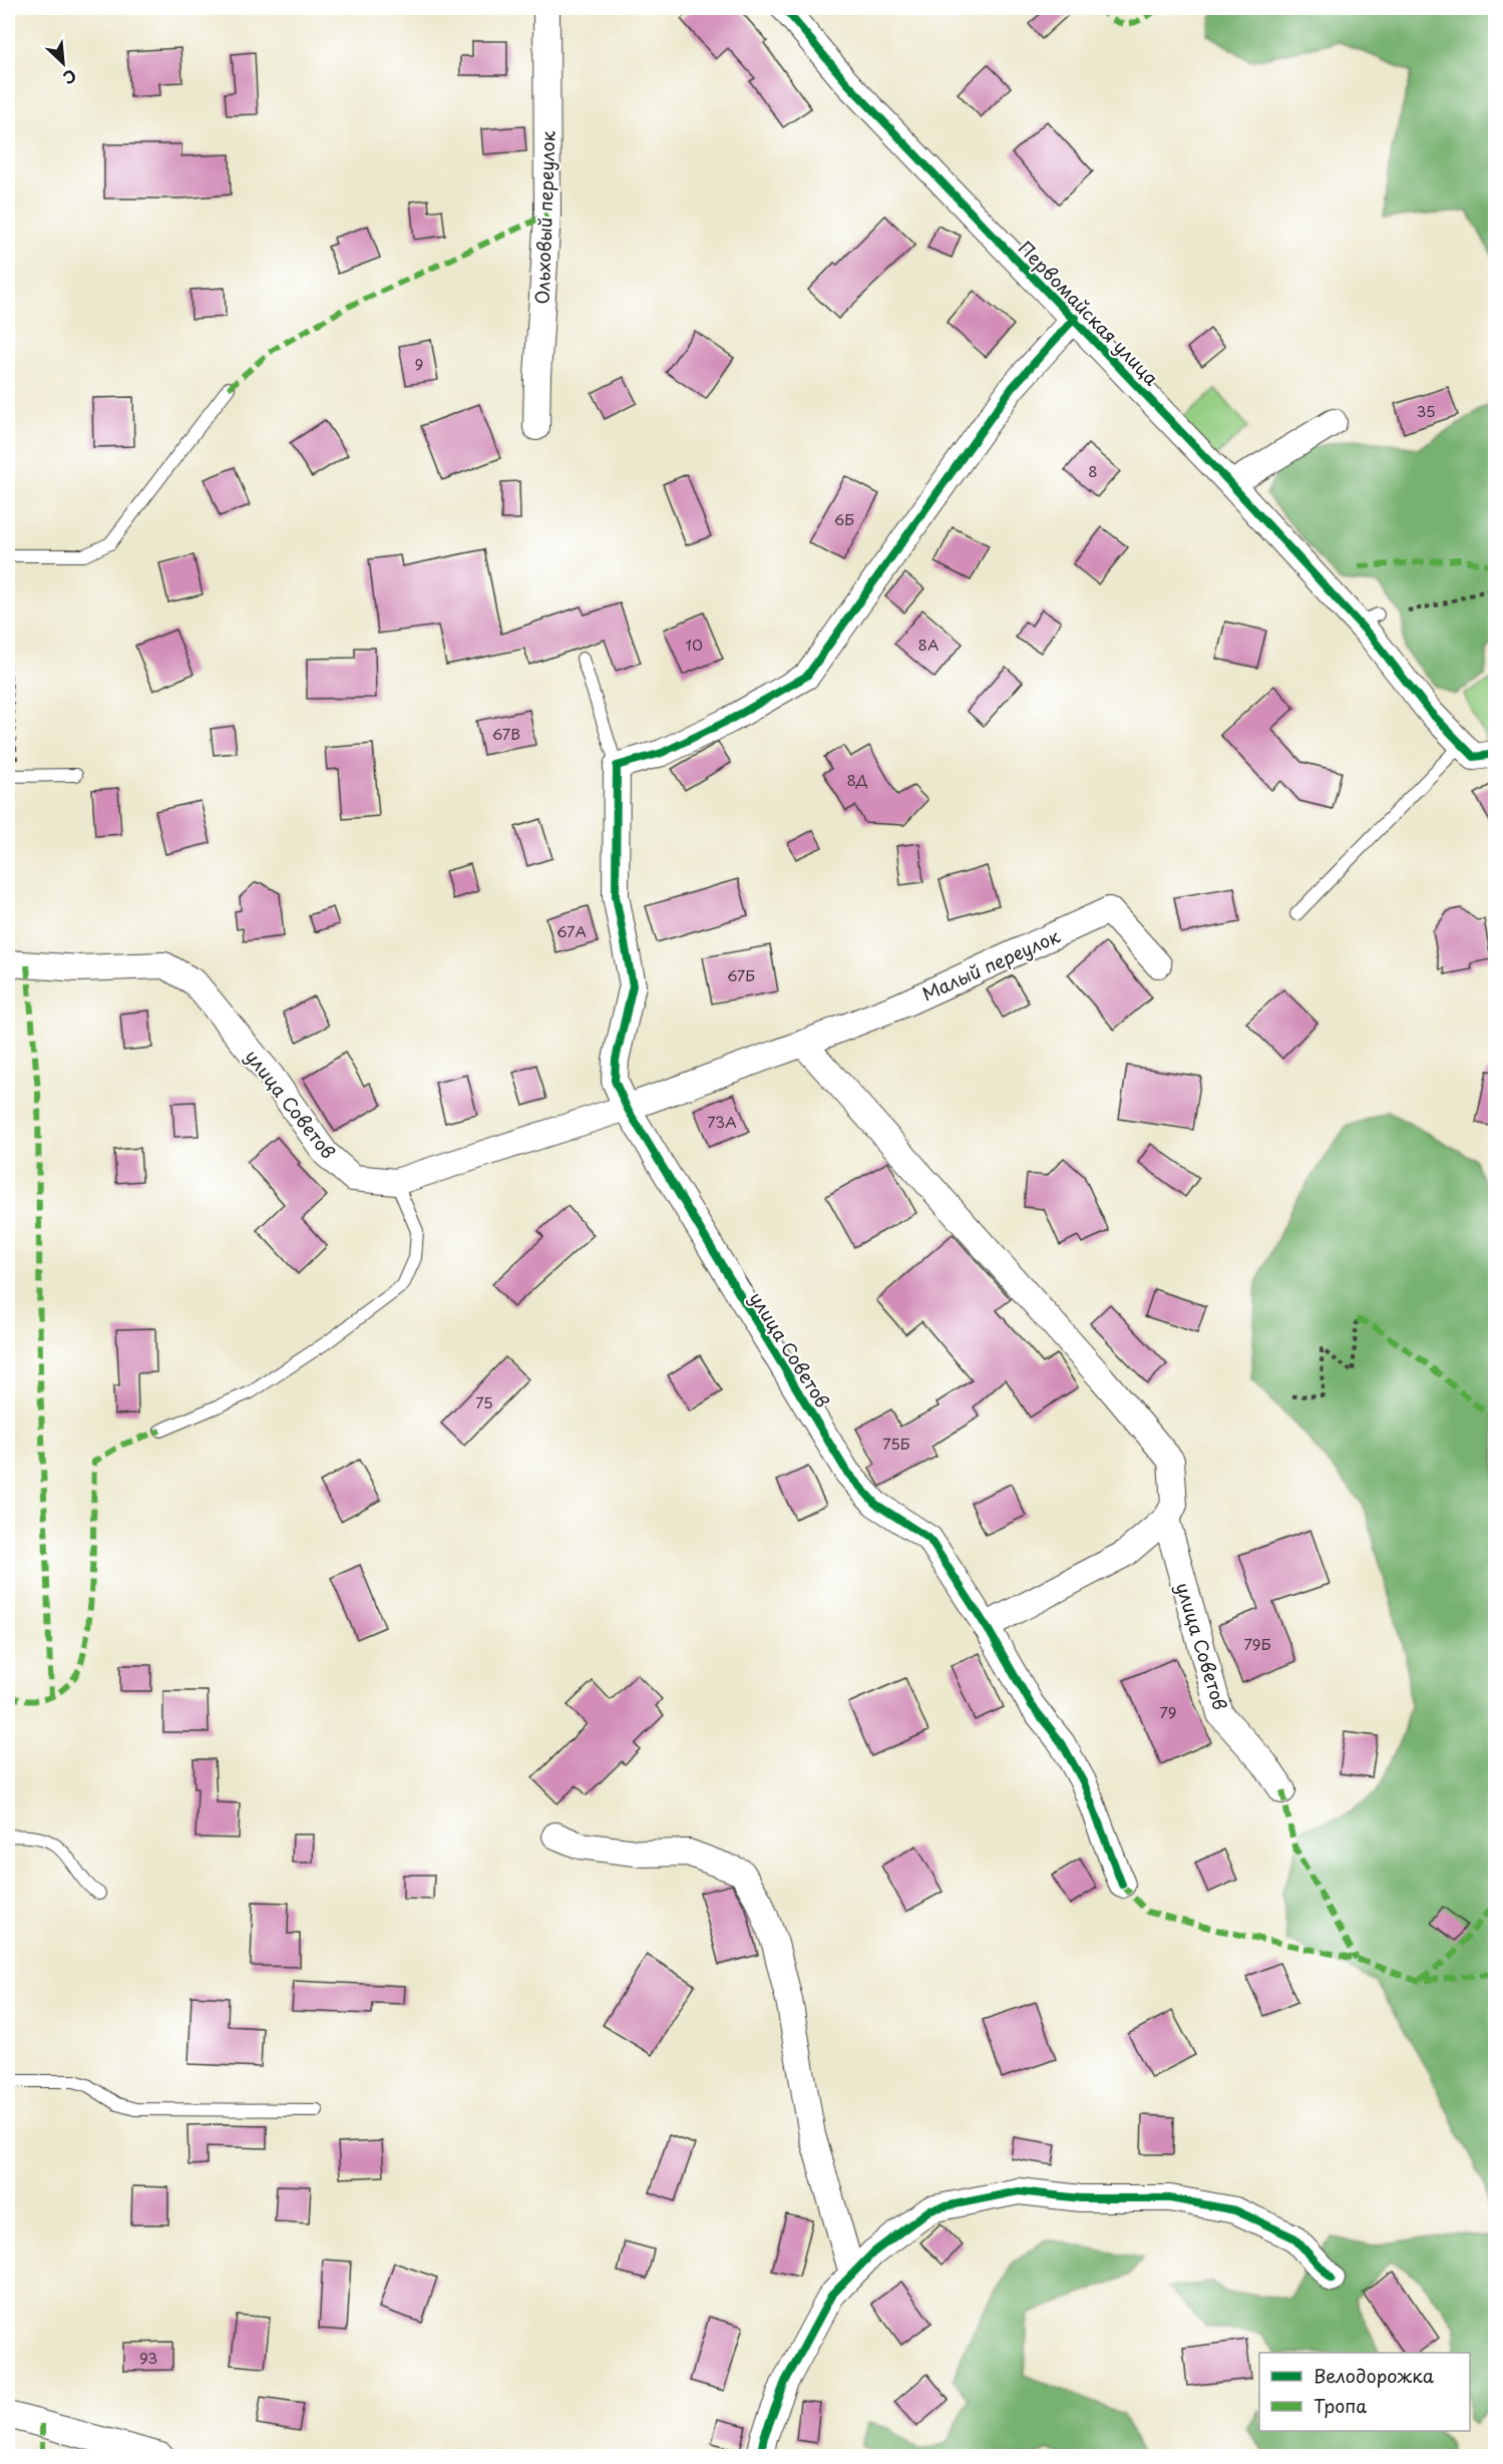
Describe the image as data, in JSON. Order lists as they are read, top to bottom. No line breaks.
{"streets":{"street":["Ольховый переулок","Первомайская улица","Малый переулок","улица Советов"]},"crossings":[["Малый переулок","улица Советов"]],"house_numbers":["9","35","8","6Б","10","8А","67В","8Д","67А","67Б","73А","75","75Б","79Б","79","93"],"legend":["Велодорожка","Тропа"],"north":"bottom right"}
